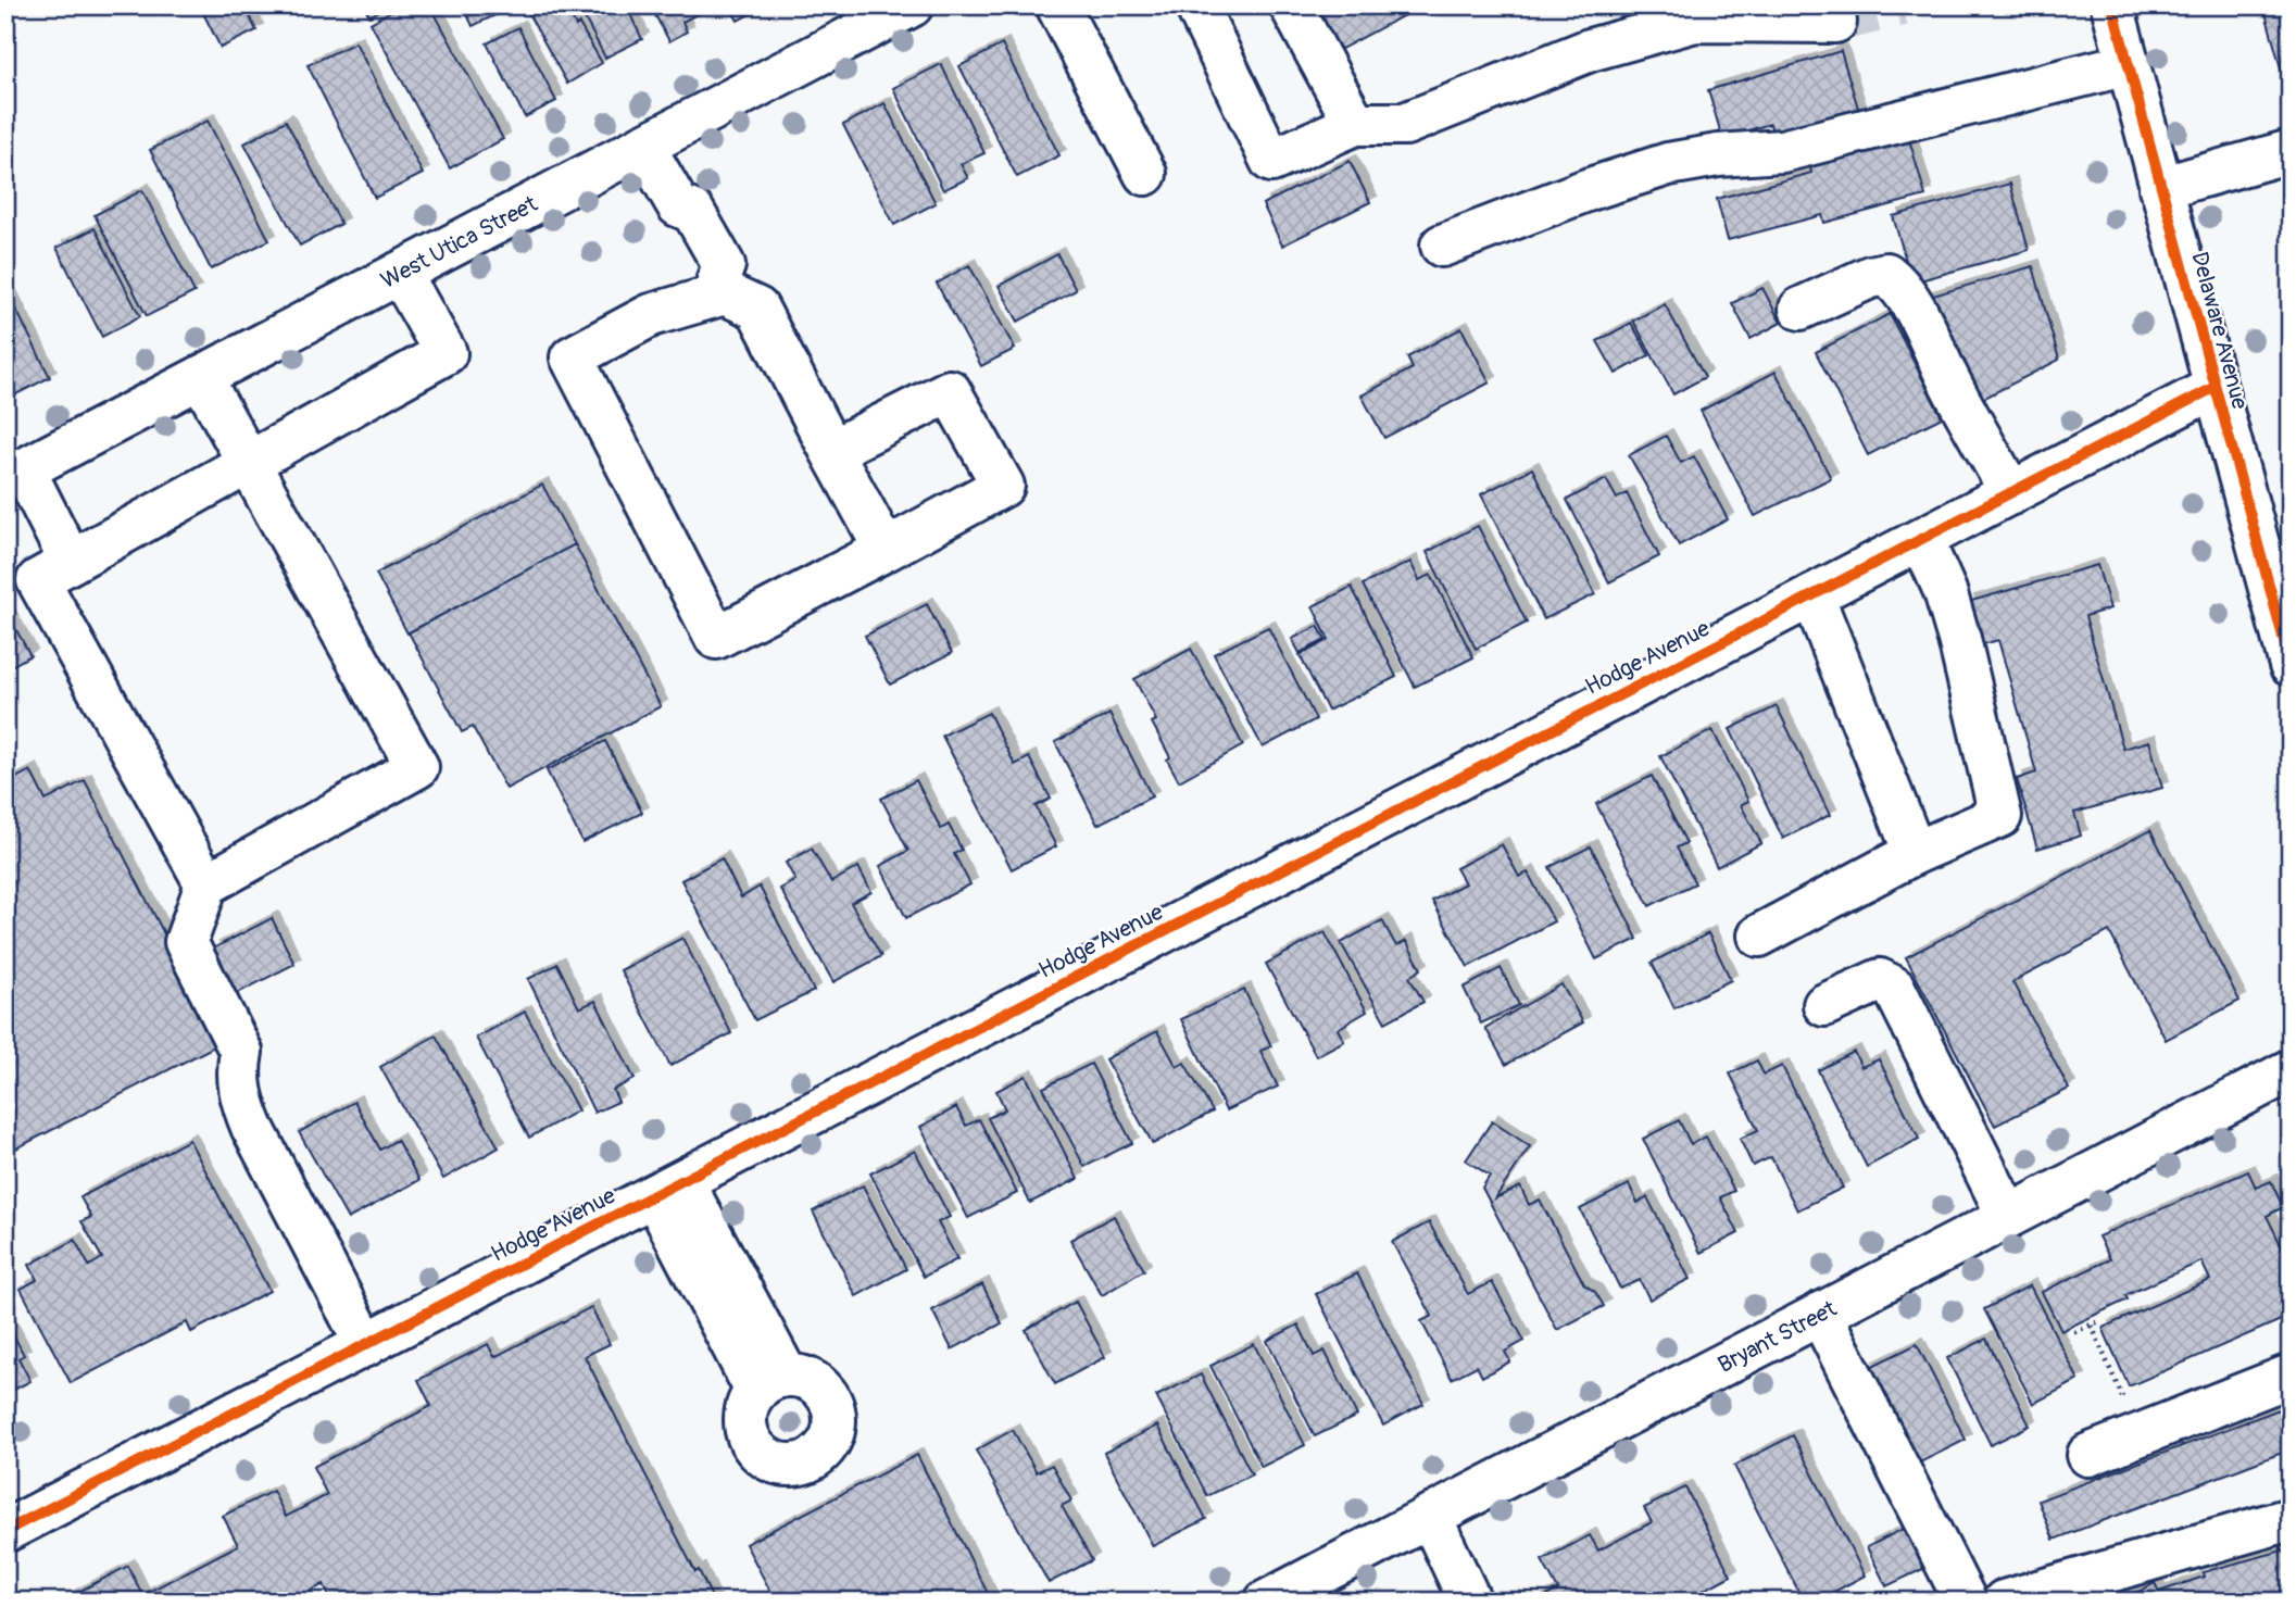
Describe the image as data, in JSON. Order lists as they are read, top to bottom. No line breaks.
{"streets":{"street":["West Utica Street","Delaware Avenue","Hodge Avenue","Bryant Street"]},"crossings":[["Delaware Avenue","Hodge Avenue"]]}
